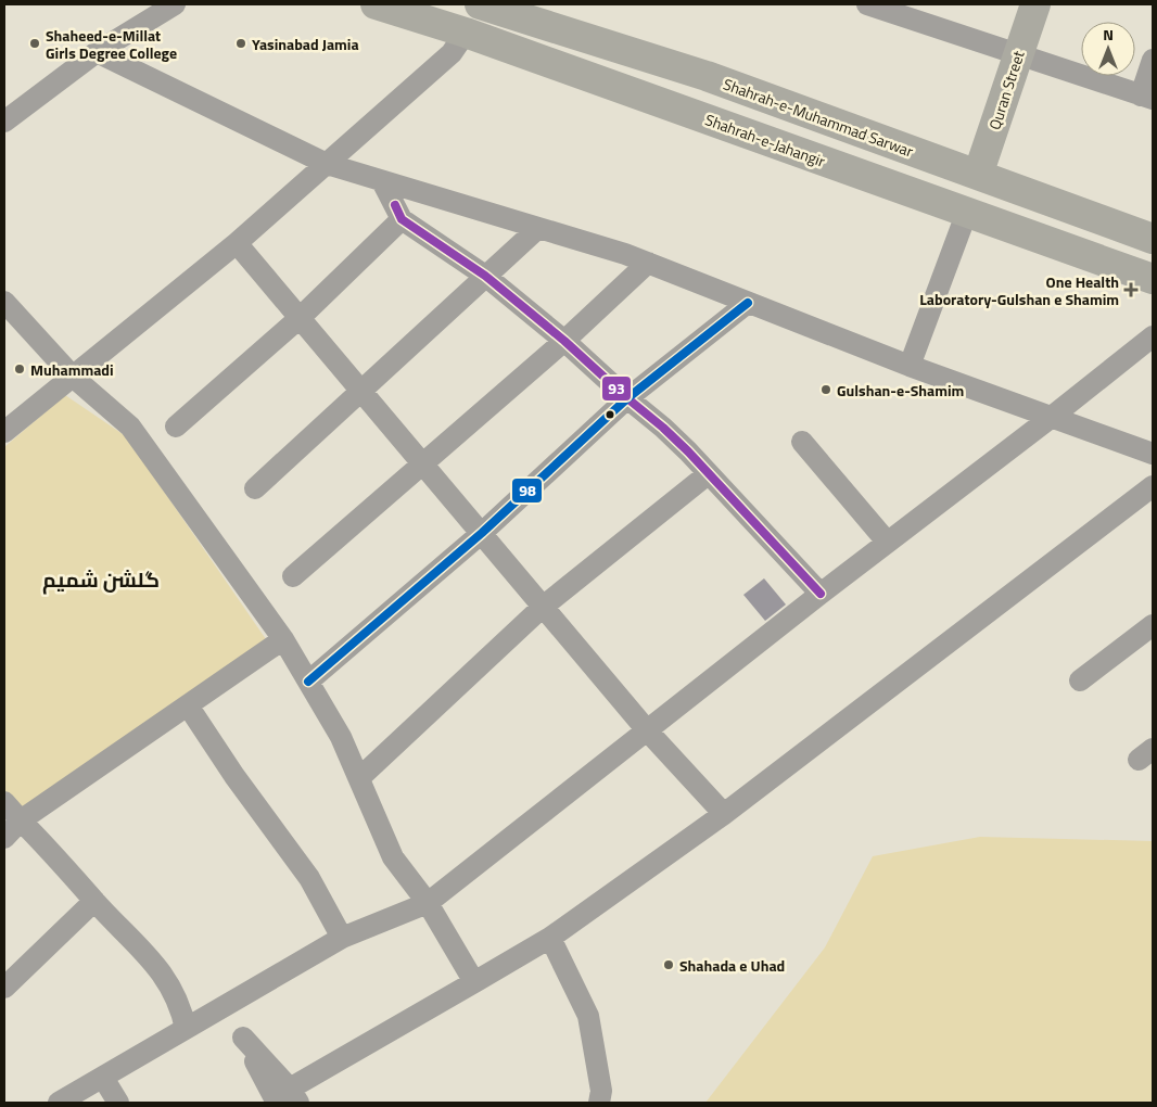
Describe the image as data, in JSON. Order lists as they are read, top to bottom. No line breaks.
{"streets":{"main road":["Quran Street","Shahrah-e-Muhammad Sarwar","Shahrah-e-Jahangir"]},"crossings":[["Quran Street","Shahrah-e-Muhammad Sarwar"]],"districts":["گلشن شمیم"],"places":{"other":["Shaheed-e-Millat Girls Degree College","Yasinabad Jamia","Muhammadi","Gulshan-e-Shamim","Shahada e Uhad"],"health":["One Health Laboratory-Gulshan e Shamim"]},"lines":["transit line 93","transit line 98"],"north":"top"}
